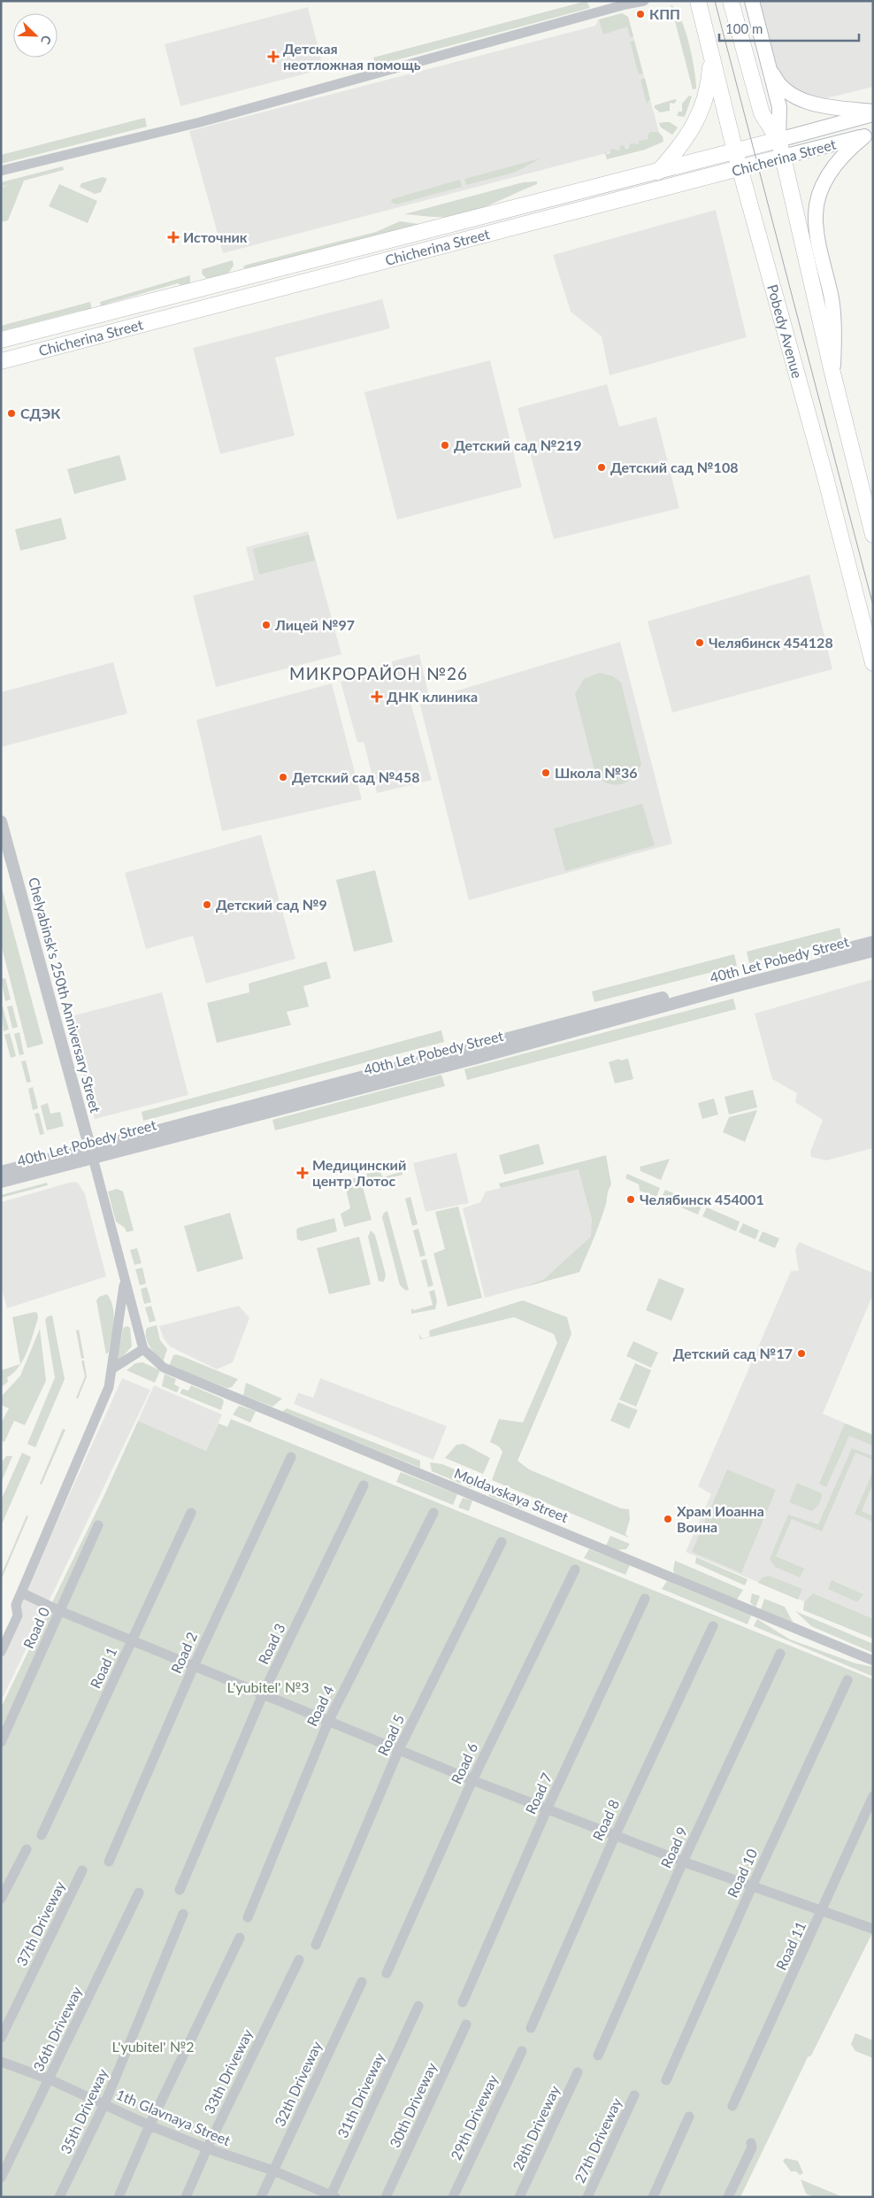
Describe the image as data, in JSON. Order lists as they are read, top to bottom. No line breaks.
{"streets":{"main road":["Chicherina Street","Pobedy Avenue"],"street":["40th Let Pobedy Street","Chelyabinsk's 250th Anniversary Street","Moldavskaya Street","Road 0","Road 3","Road 2","Road 1","Road 4","Road 5","Road 6","Road 7","Road 8","Road 9","Road 10","37th Driveway","Road 11","36th Driveway","33th Driveway","32th Driveway","31th Driveway","30th Driveway","35th Driveway","1th Glavnaya Street","29th Driveway","28th Driveway","27th Driveway"]},"crossings":[["Chicherina Street","Pobedy Avenue"],["40th Let Pobedy Street","Chelyabinsk's 250th Anniversary Street"],["Chelyabinsk's 250th Anniversary Street","Moldavskaya Street"],["36th Driveway","1th Glavnaya Street"],["33th Driveway","1th Glavnaya Street"],["32th Driveway","1th Glavnaya Street"],["31th Driveway","1th Glavnaya Street"],["35th Driveway","1th Glavnaya Street"]],"districts":["МИКРОРАЙОН №26"],"parks":["L'yubitel' №3","L'yubitel' №2"],"places":{"other":["КПП","СДЭК","Детский сад №219","Детский сад №108","Лицей №97","Челябинск 454128","Школа №36","Детский сад №458","Детский сад №9","Челябинск 454001","Детский сад №17","Храм Иоанна Воина"],"health":["Детская неотложная помощь","Источник","ДНК клиника","Медицинский центр Лотос"]},"scale_bar":"100 m","north":"bottom right"}
